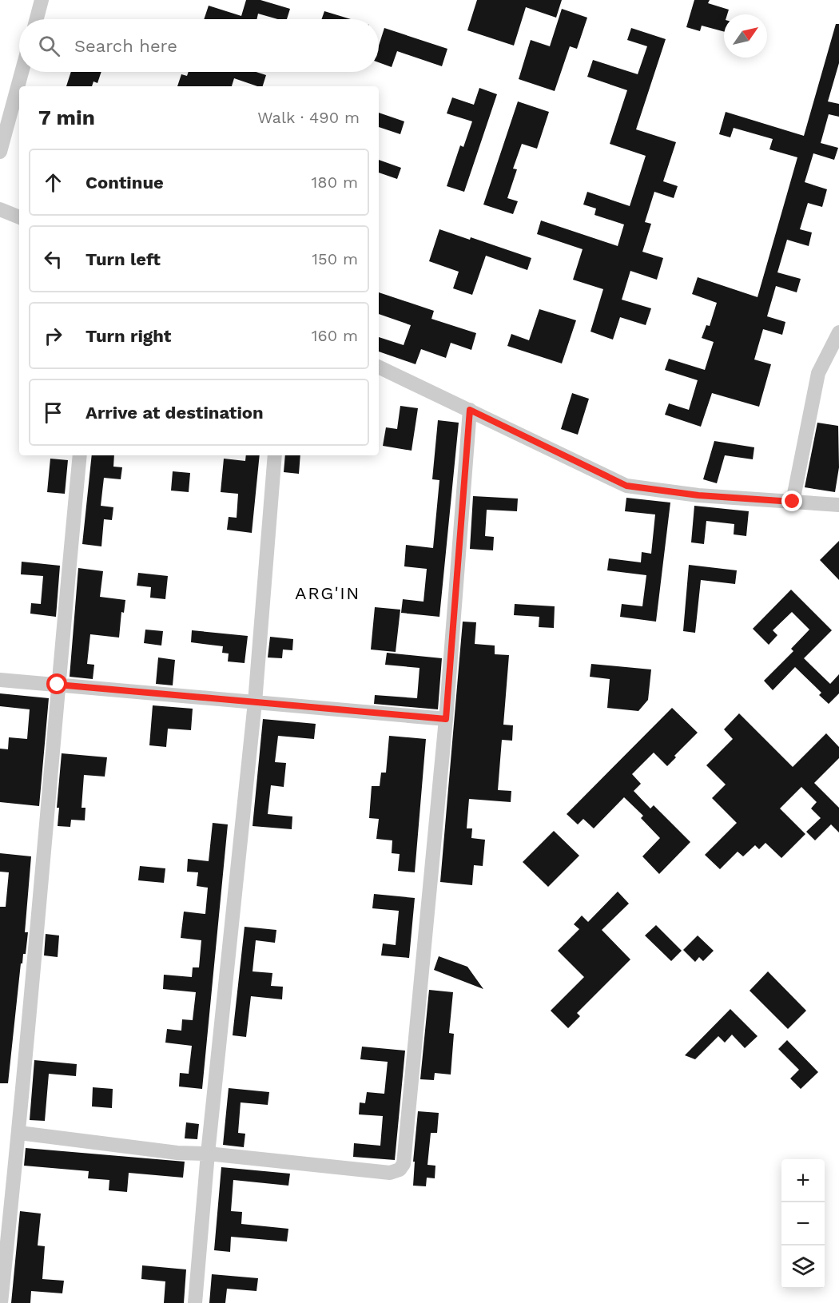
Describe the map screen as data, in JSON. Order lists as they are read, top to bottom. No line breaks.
{"districts":["ARG'IN"],"north":"top right","page":{"search":"Search here","heading":["7 min","Walk · 490 m"],"list":[["Continue","180 m"],["Turn left","150 m"],["Turn right","160 m"],"Arrive at destination"],"map_buttons":["+","−"]}}
